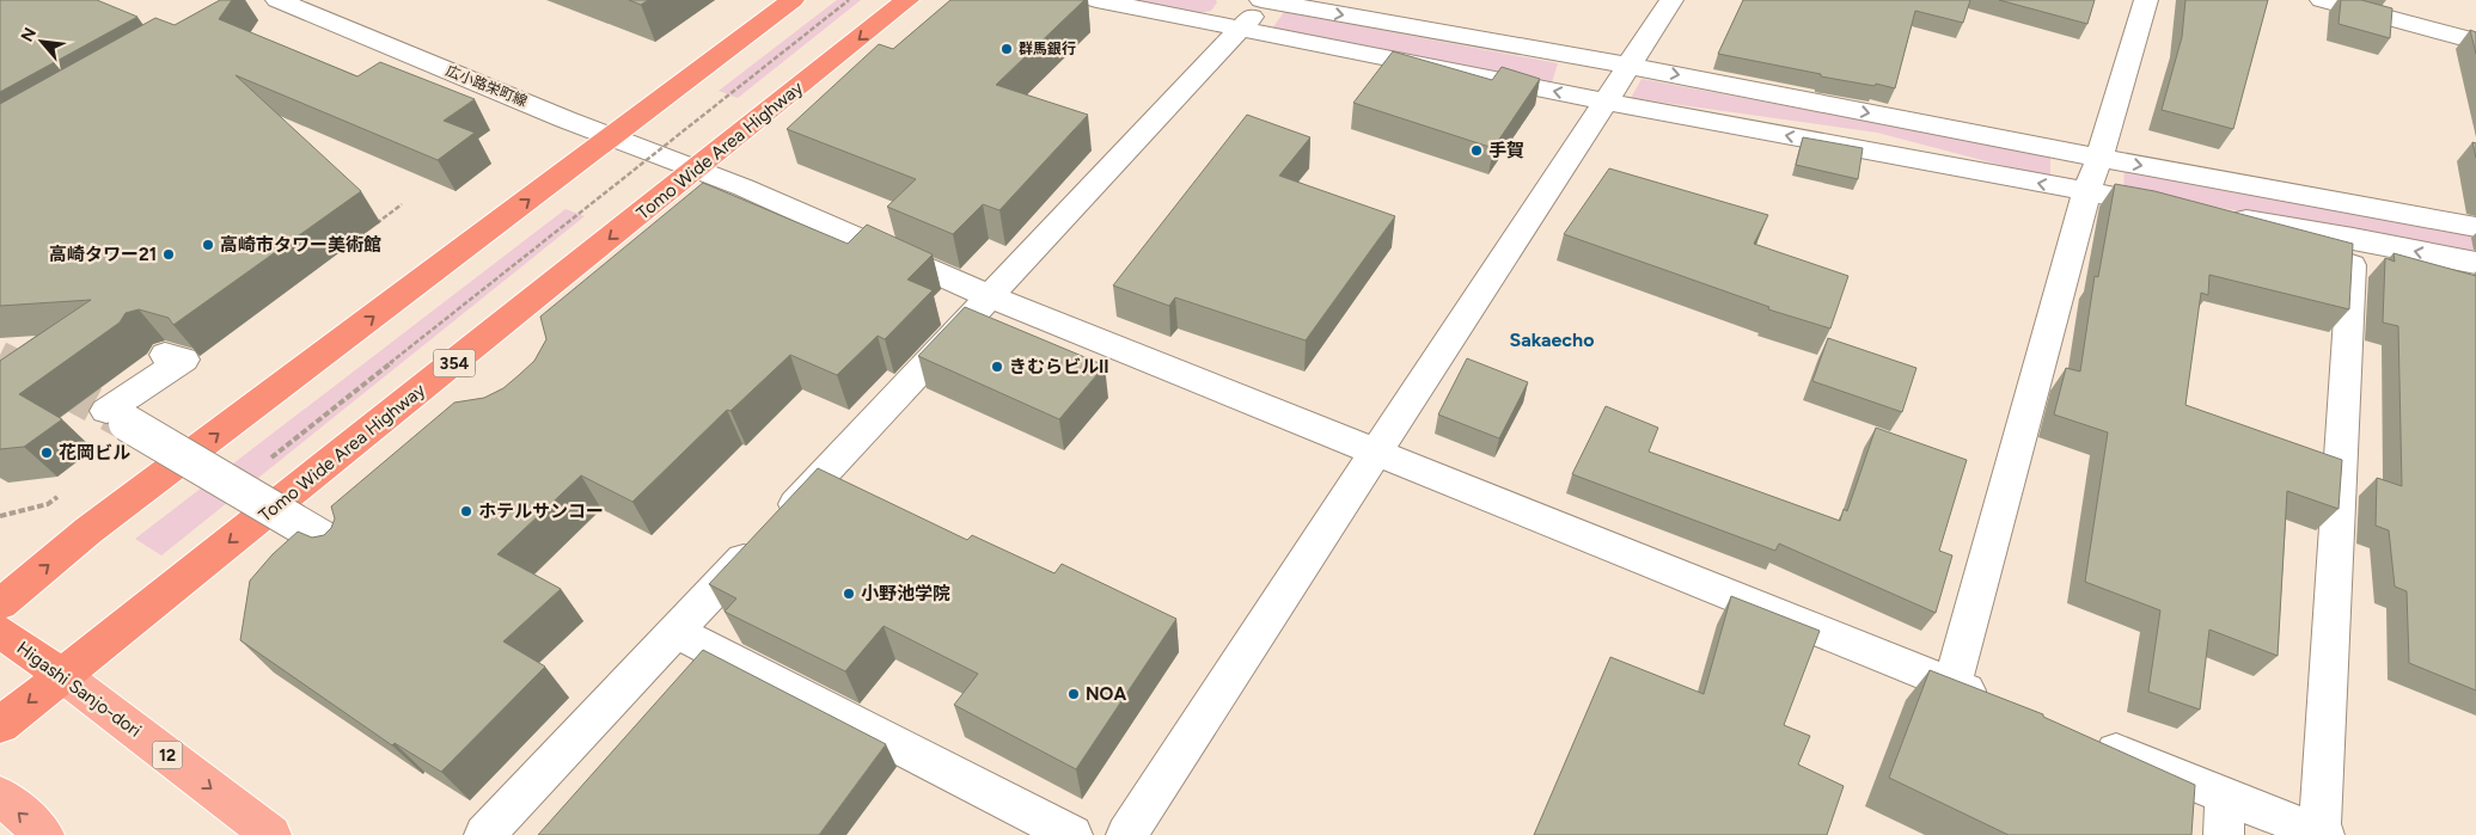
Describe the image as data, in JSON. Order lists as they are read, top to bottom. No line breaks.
{"streets":{"highway":["Tomo Wide Area Highway","354","Higashi Sanjo-dori"],"main road":["12"],"street":["広小路栄町線"]},"crossings":[["広小路栄町線","Tomo Wide Area Highway"],["Tomo Wide Area Highway","Higashi Sanjo-dori"]],"one_way":["Higashi Sanjo-dori"],"districts":["Sakaecho"],"places":["群馬銀行","手賀","高崎市タワー美術館","高崎タワー21","きむらビルII","花岡ビル","ホテルサンコー","小野池学院","NOA"],"north":"top left"}
